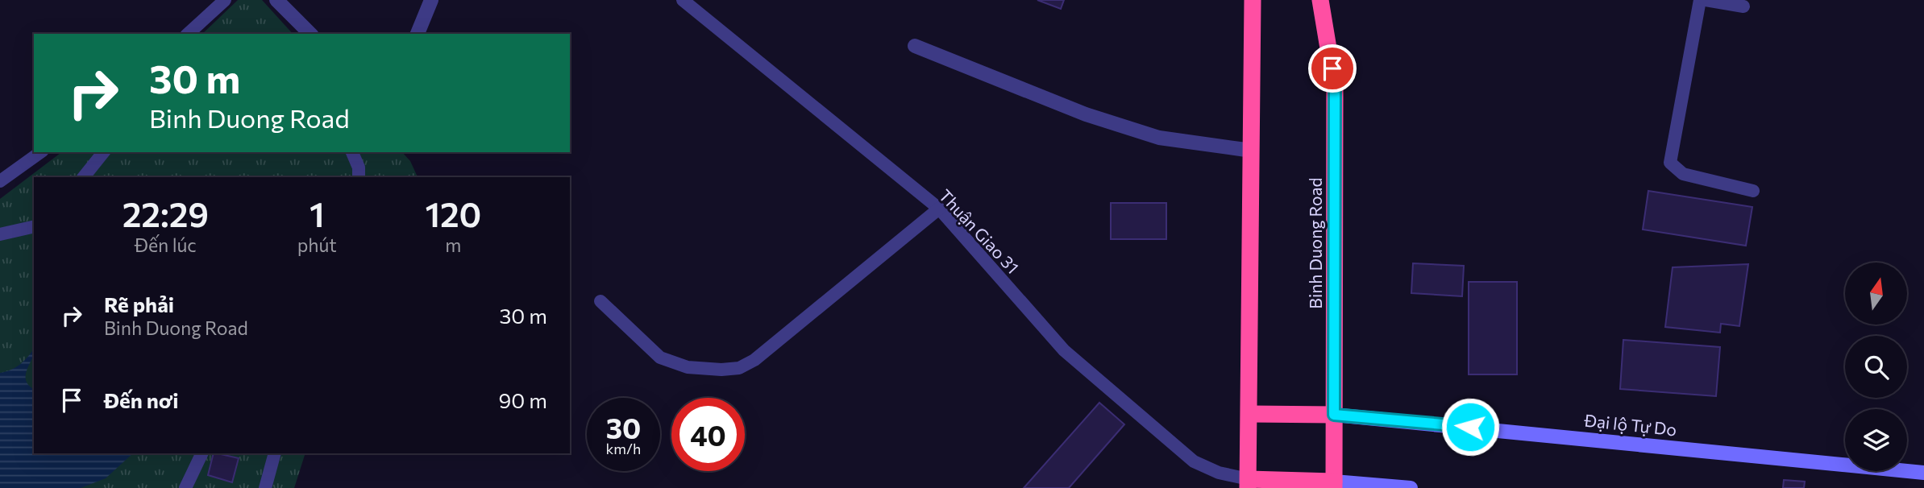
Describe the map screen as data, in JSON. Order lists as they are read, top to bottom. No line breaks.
{"streets":{"highway":["Binh Duong Road"],"street":["Đại lộ Tự Do"],"lane":["Thuận Giao 31"]},"crossings":[["Binh Duong Road","Đại lộ Tự Do"]],"north":"top","page":{"turn":["30 m","Binh Duong Road"],"eta":["22:29","Đến lúc","1","phút","120","m"],"list":[{"name":"Rẽ phải","note":"Binh Duong Road","value":"30 m"},{"name":"Đến nơi","value":"90 m"}],"speed":"30 km/h","limit":"40"}}
